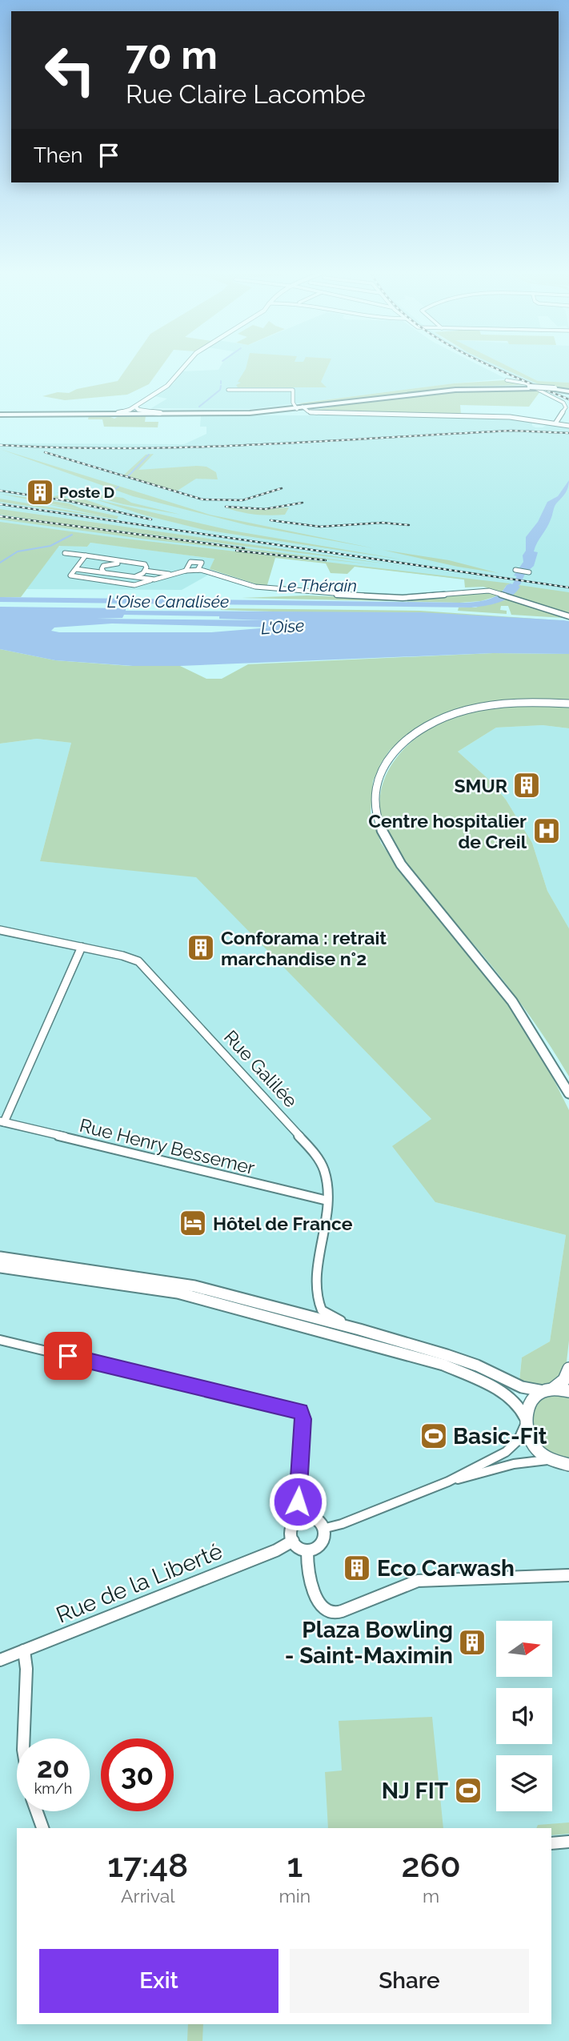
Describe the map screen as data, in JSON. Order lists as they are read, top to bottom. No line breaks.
{"streets":{"street":["Rue Galilée","Rue Henry Bessemer","Rue de la Liberté"]},"crossings":[["Rue Galilée","Rue Henry Bessemer"]],"water":["Le Thérain","L'Oise Canalisée","L'Oise"],"places":{"building":["Poste D","SMUR","Conforama : retrait marchandise n°2","Eco Carwash","Plaza Bowling - Saint-Maximin"],"hospital":["Centre hospitalier de Creil"],"hotel":["Hôtel de France"],"sports":["Basic-Fit","NJ FIT"]},"north":"right","page":{"turn":["70 m","Rue Claire Lacombe"],"then":"Then","speed":"20 km/h","limit":"30","eta":["17:48","Arrival","1","min","260","m"],"buttons":["Exit","Share"]}}
